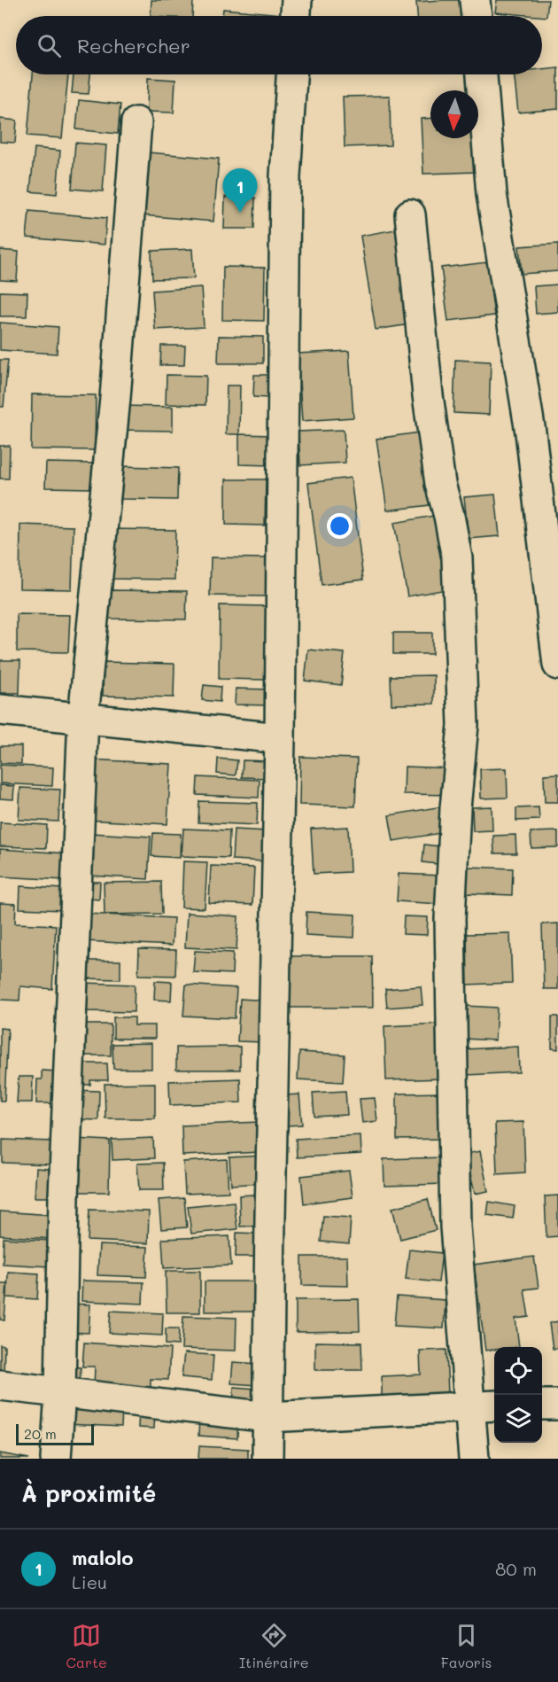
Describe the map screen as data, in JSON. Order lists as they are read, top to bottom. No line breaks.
{"scale_bar":"20 m","north":"bottom","page":{"search":"Rechercher","pins":"1","scale":"20 m","heading":"À proximité","list":[{"mark":"1","name":"malolo","note":"Lieu","value":"80 m"}],"nav":["Carte","Itinéraire","Favoris"]}}
